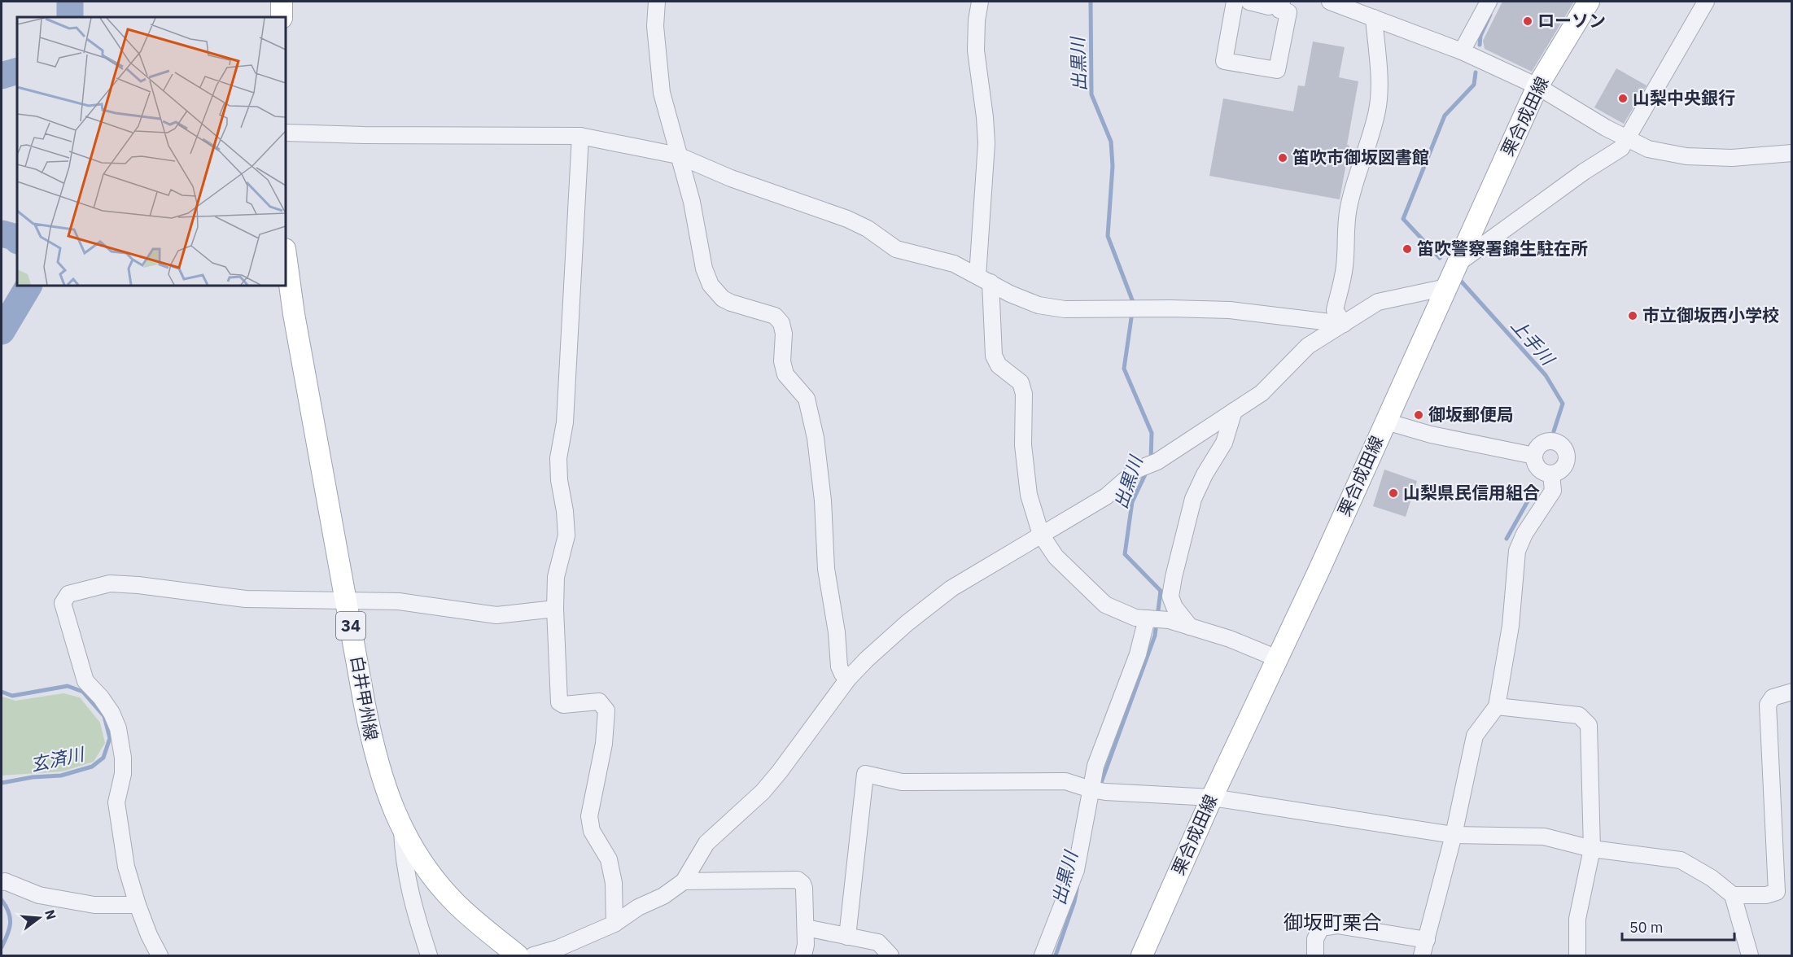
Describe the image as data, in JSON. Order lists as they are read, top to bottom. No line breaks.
{"streets":{"main road":["栗合成田線","34","白井甲州線"]},"districts":["御坂町栗合"],"water":["出黒川","上手川","玄済川"],"places":["ローソン","山梨中央銀行","笛吹市御坂図書館","笛吹警察署錦生駐在所","市立御坂西小学校","御坂郵便局","山梨県民信用組合"],"scale_bar":"50 m","north":"right"}
